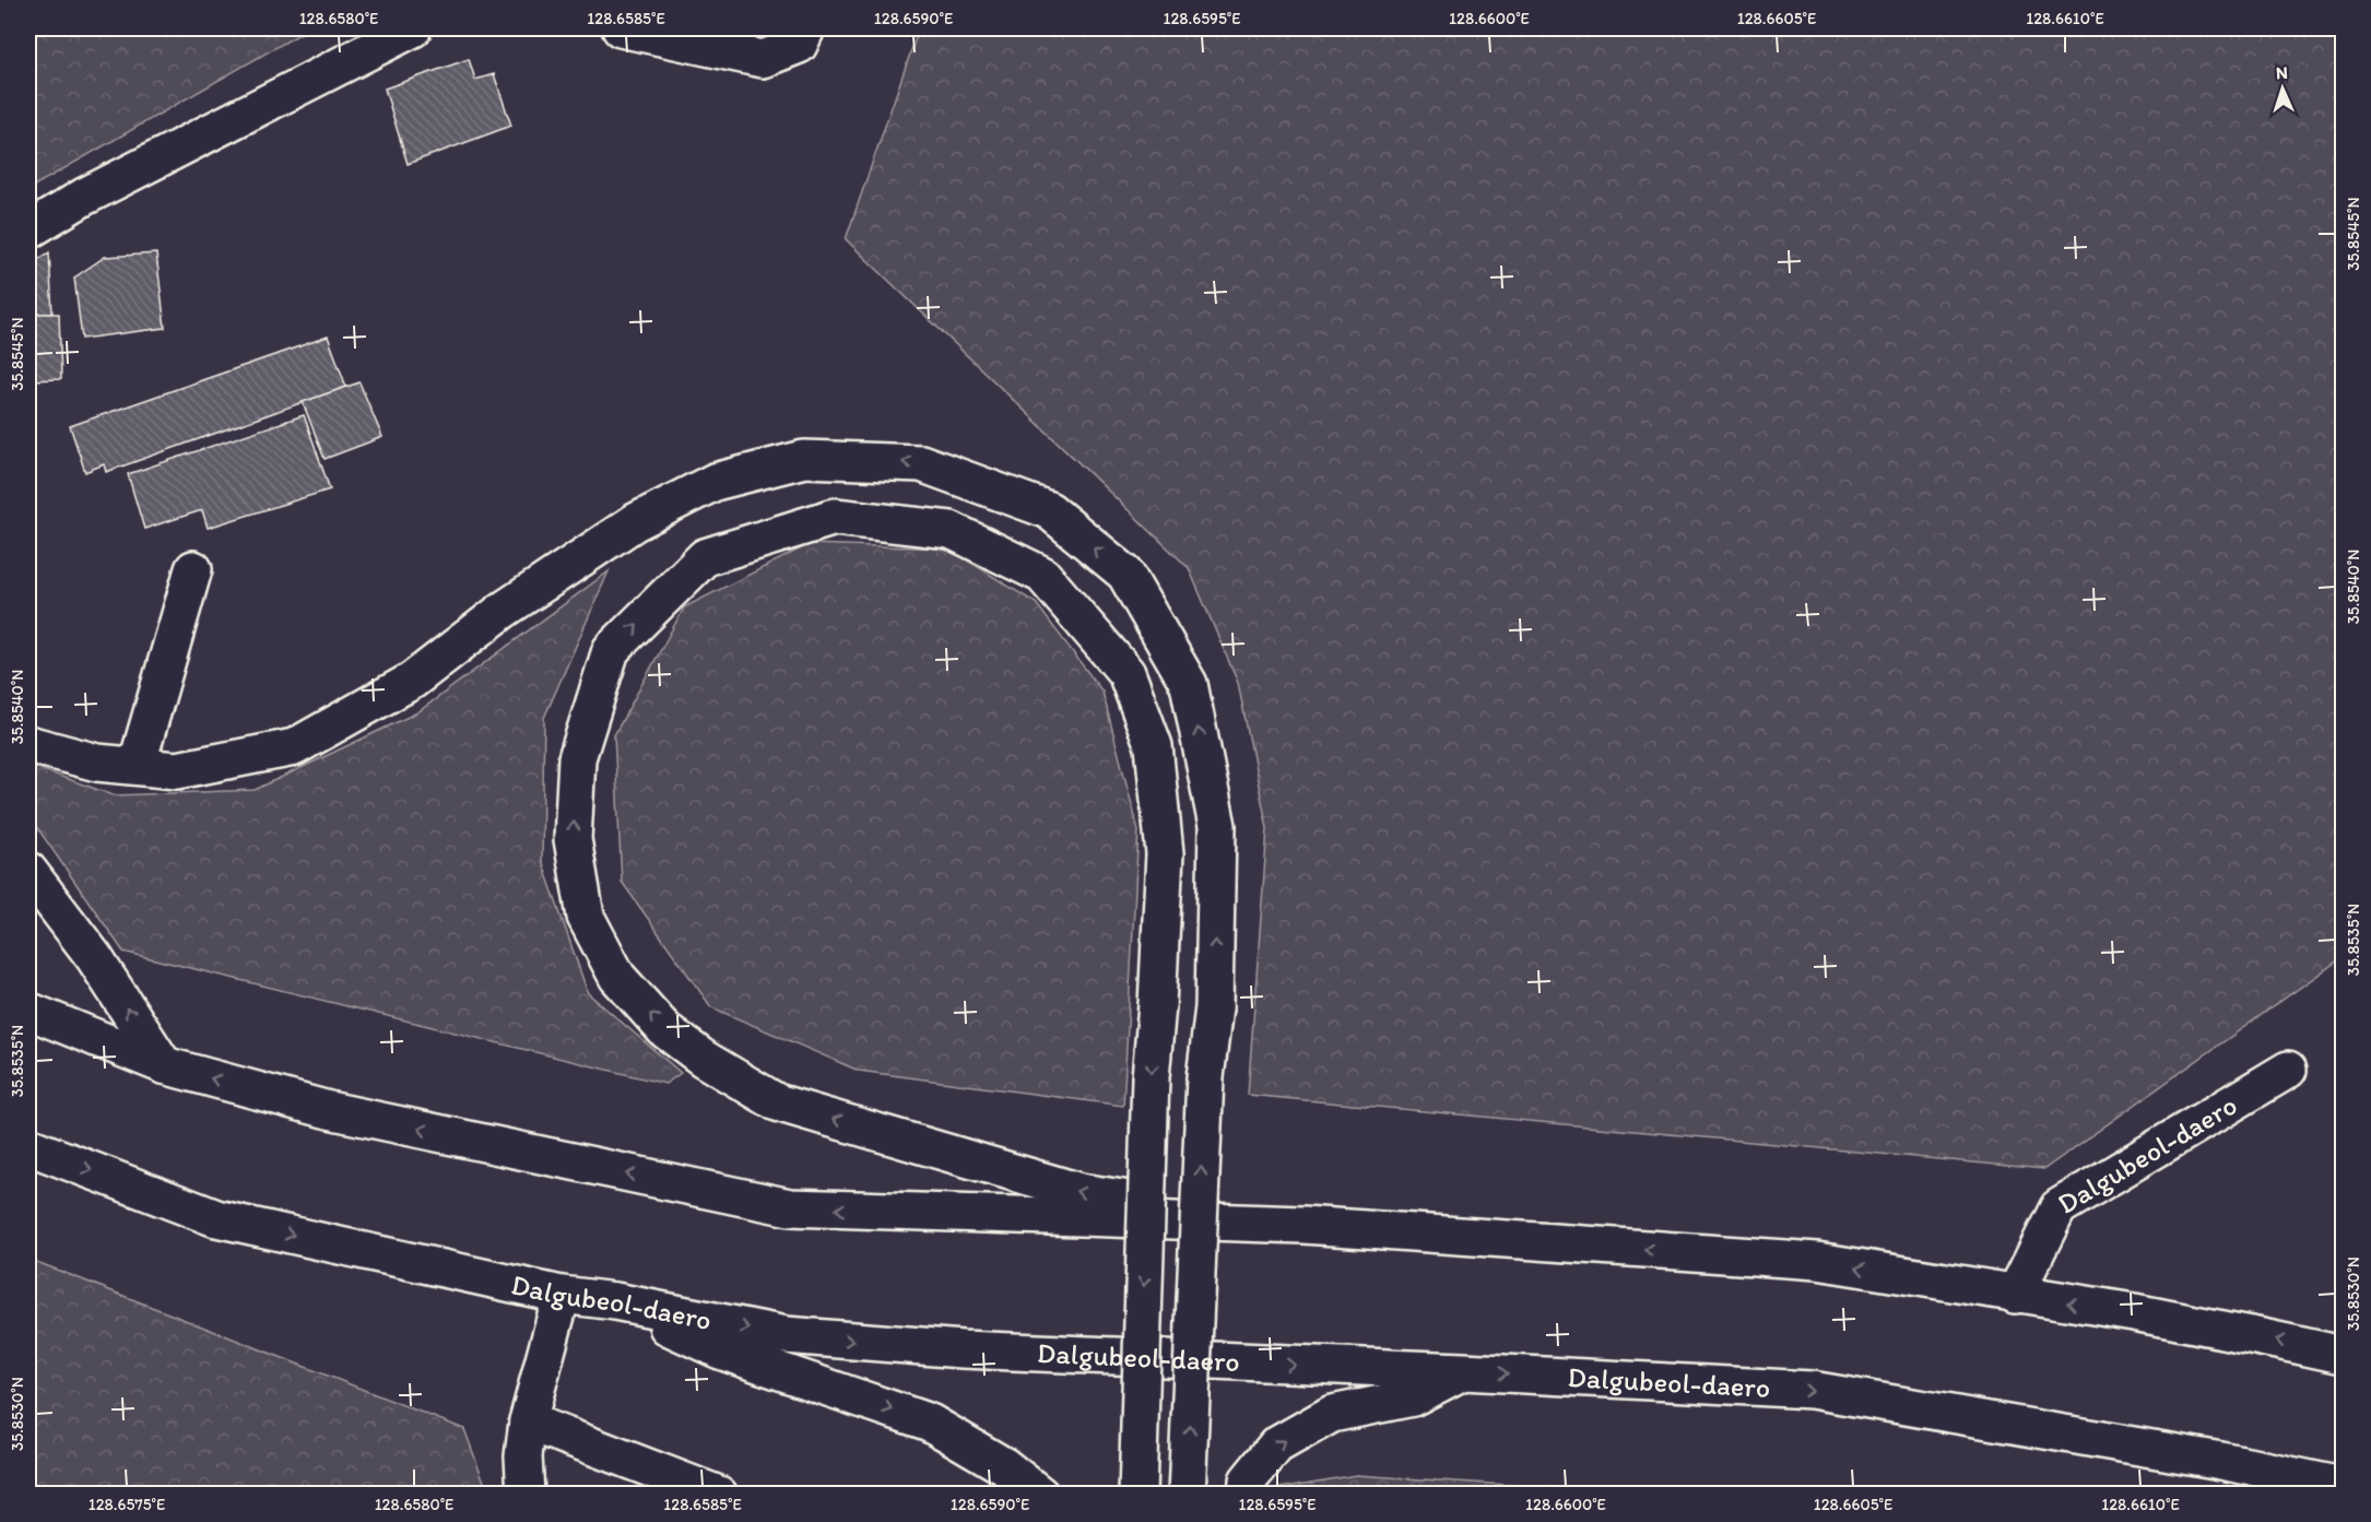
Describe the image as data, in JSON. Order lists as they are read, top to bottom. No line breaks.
{"streets":{"main road":["Dalgubeol-daero"]},"north":"top","coordinates":["128.6580°E","128.6585°E","128.6590°E","128.6595°E","128.6600°E","128.6605°E","128.6610°E","35.8545°N","35.8540°N","35.8535°N","35.8530°N","128.6575°E"]}
